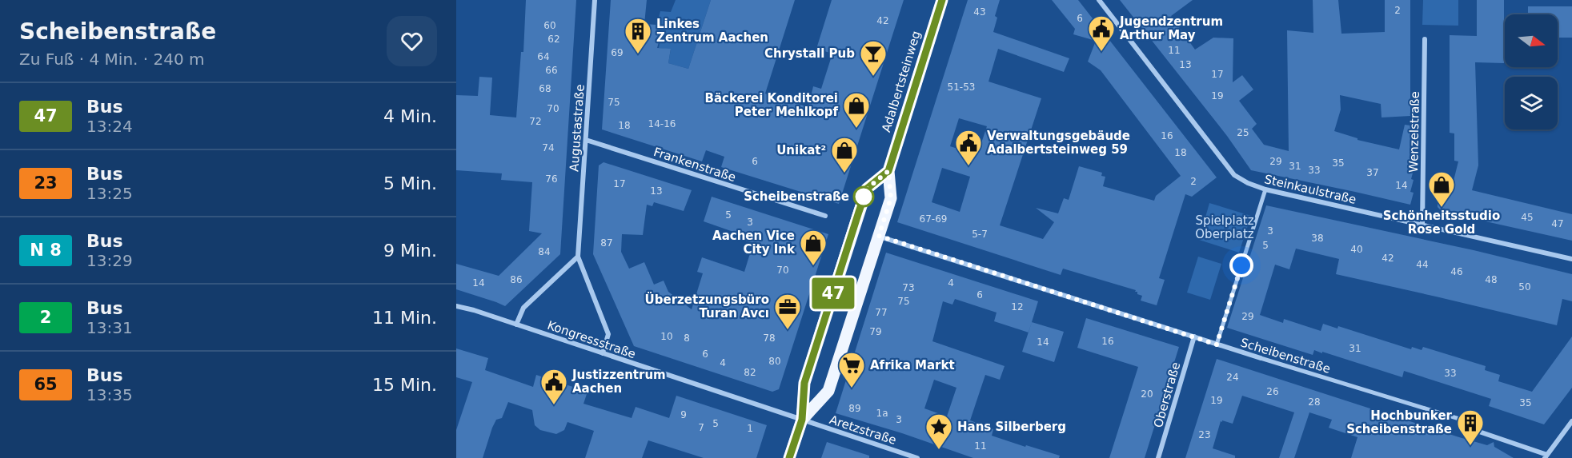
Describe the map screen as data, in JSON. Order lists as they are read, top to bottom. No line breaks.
{"streets":{"main road":["Adalbertsteinweg"],"street":["Augustastraße","Wenzelstraße","Frankenstraße","Steinkaulstraße","Kongressstraße","Scheibenstraße","Oberstraße","Aretzstraße"]},"crossings":[["Adalbertsteinweg","Kongressstraße"],["Adalbertsteinweg","Scheibenstraße"],["Adalbertsteinweg","Aretzstraße"],["Augustastraße","Frankenstraße"],["Augustastraße","Kongressstraße"],["Wenzelstraße","Steinkaulstraße"],["Kongressstraße","Aretzstraße"],["Scheibenstraße","Oberstraße"]],"parks":["Spielplatz Oberplatz"],"places":{"public building":["Jugendzentrum Arthur May","Verwaltungsgebäude Adalbertsteinweg 59","Justizzentrum Aachen"],"building":["Linkes Zentrum Aachen","Hochbunker Scheibenstraße"],"bar":["Chrystall Pub"],"shop":["Bäckerei Konditorei Peter Mehlkopf","Unikat²","Schönheitsstudio Rose Gold","Aachen Vice City Ink"],"other":["Scheibenstraße"],"office":["Überzetzungsbüro Turan Avcı"],"supermarket":["Afrika Markt"],"place":["Hans Silberberg"]},"lines":["bus line 47"],"house_numbers":["2","43","6","42","60","62","11","69","64","13","66","17","51-53","68","19","75","70","72","14-16","18","25","16","74","18","6","29","35","31","33","37","76","2","17","14","13","5","45","67-69","3","47","3","5-7","38","87","5","40","84","42","44","70","46","86","48","14","4","50","73","6","75","12","77","29","79","10","8","78","16","14","31","6","80","4","82","33","24","26","20","19","28","35","89","1a","9","3","5","7","1","23","11"],"north":"right","page":{"heading":["Scheibenstraße","Zu Fuß · 4 Min. · 240 m"],"on_map":"47","list":[{"mark":"47","name":"Bus","note":"13:24","value":"4 Min."},{"mark":"23","name":"Bus","note":"13:25","value":"5 Min."},{"mark":"N 8","name":"Bus","note":"13:29","value":"9 Min."},{"mark":"2","name":"Bus","note":"13:31","value":"11 Min."},{"mark":"65","name":"Bus","note":"13:35","value":"15 Min."}]}}
